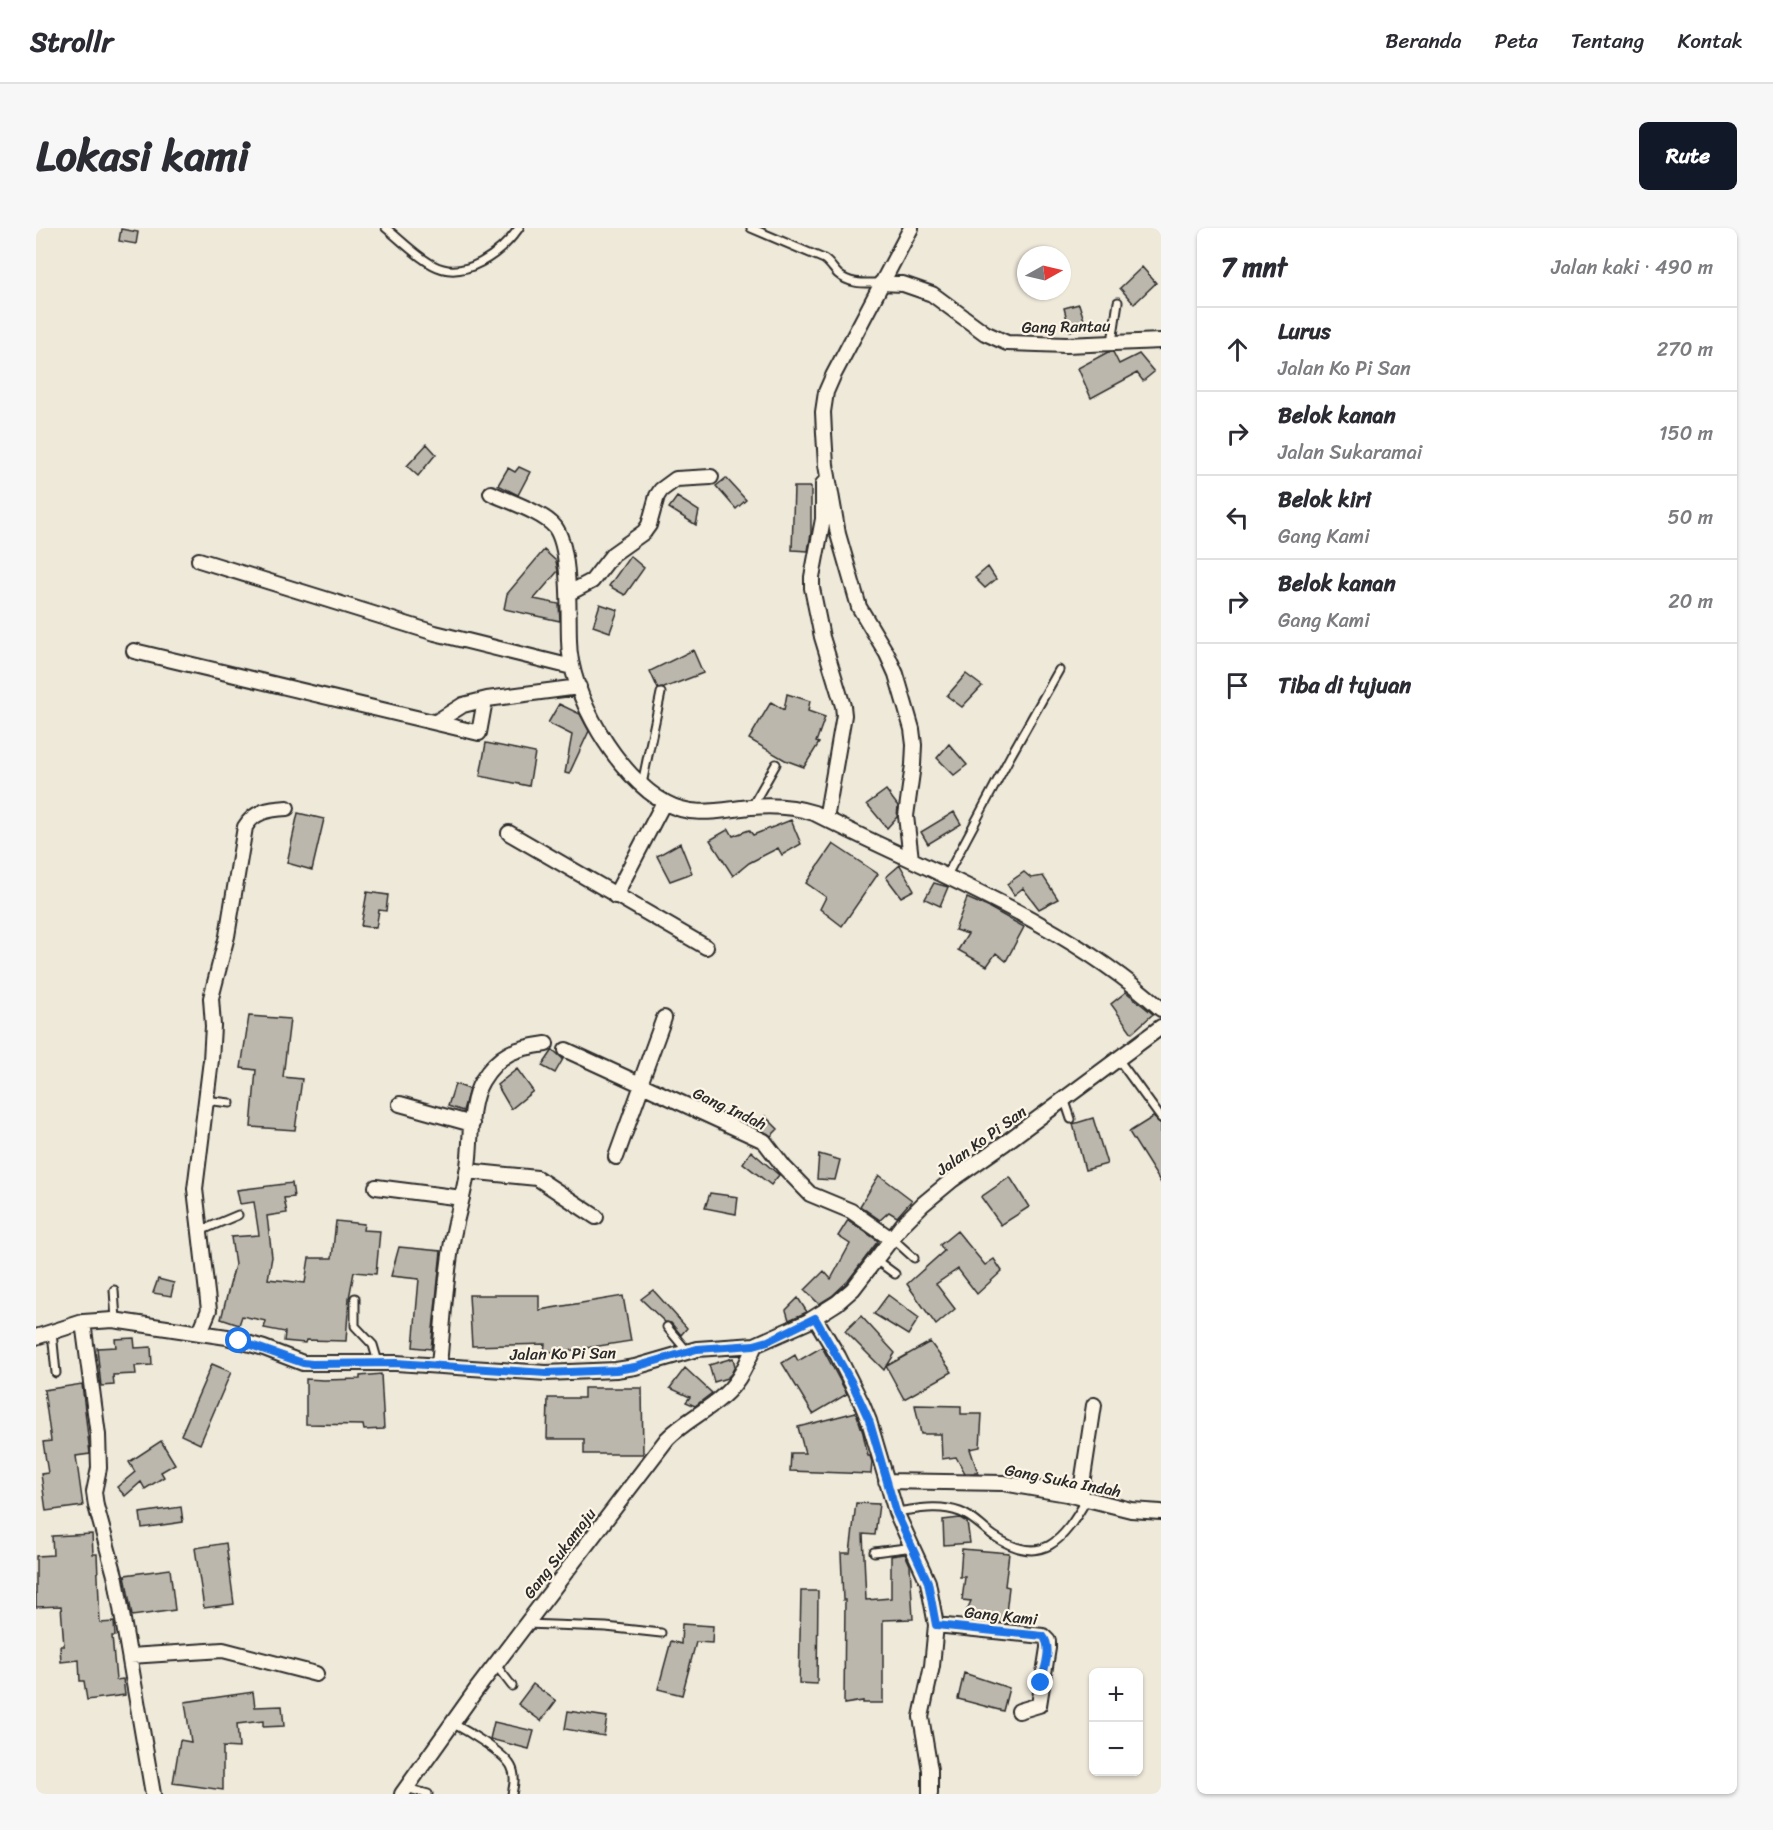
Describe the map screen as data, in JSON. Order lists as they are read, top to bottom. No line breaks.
{"streets":{"street":["Gang Rantau","Gang Indah","Jalan Ko Pi San","Gang Suka Indah","Gang Sukamaju","Gang Kami"]},"crossings":[["Gang Indah","Jalan Ko Pi San"],["Jalan Ko Pi San","Gang Sukamaju"]],"north":"right","page":{"header":"Strollr","nav":["Beranda","Peta","Tentang","Kontak"],"title":"Lokasi kami","buttons":"Rute","heading":["7 mnt","Jalan kaki · 490 m"],"list":[["Lurus","Jalan Ko Pi San","270 m"],["Belok kanan","Jalan Sukaramai","150 m"],["Belok kiri","Gang Kami","50 m"],["Belok kanan","Gang Kami","20 m"],"Tiba di tujuan"],"map_buttons":["+","−"]}}
